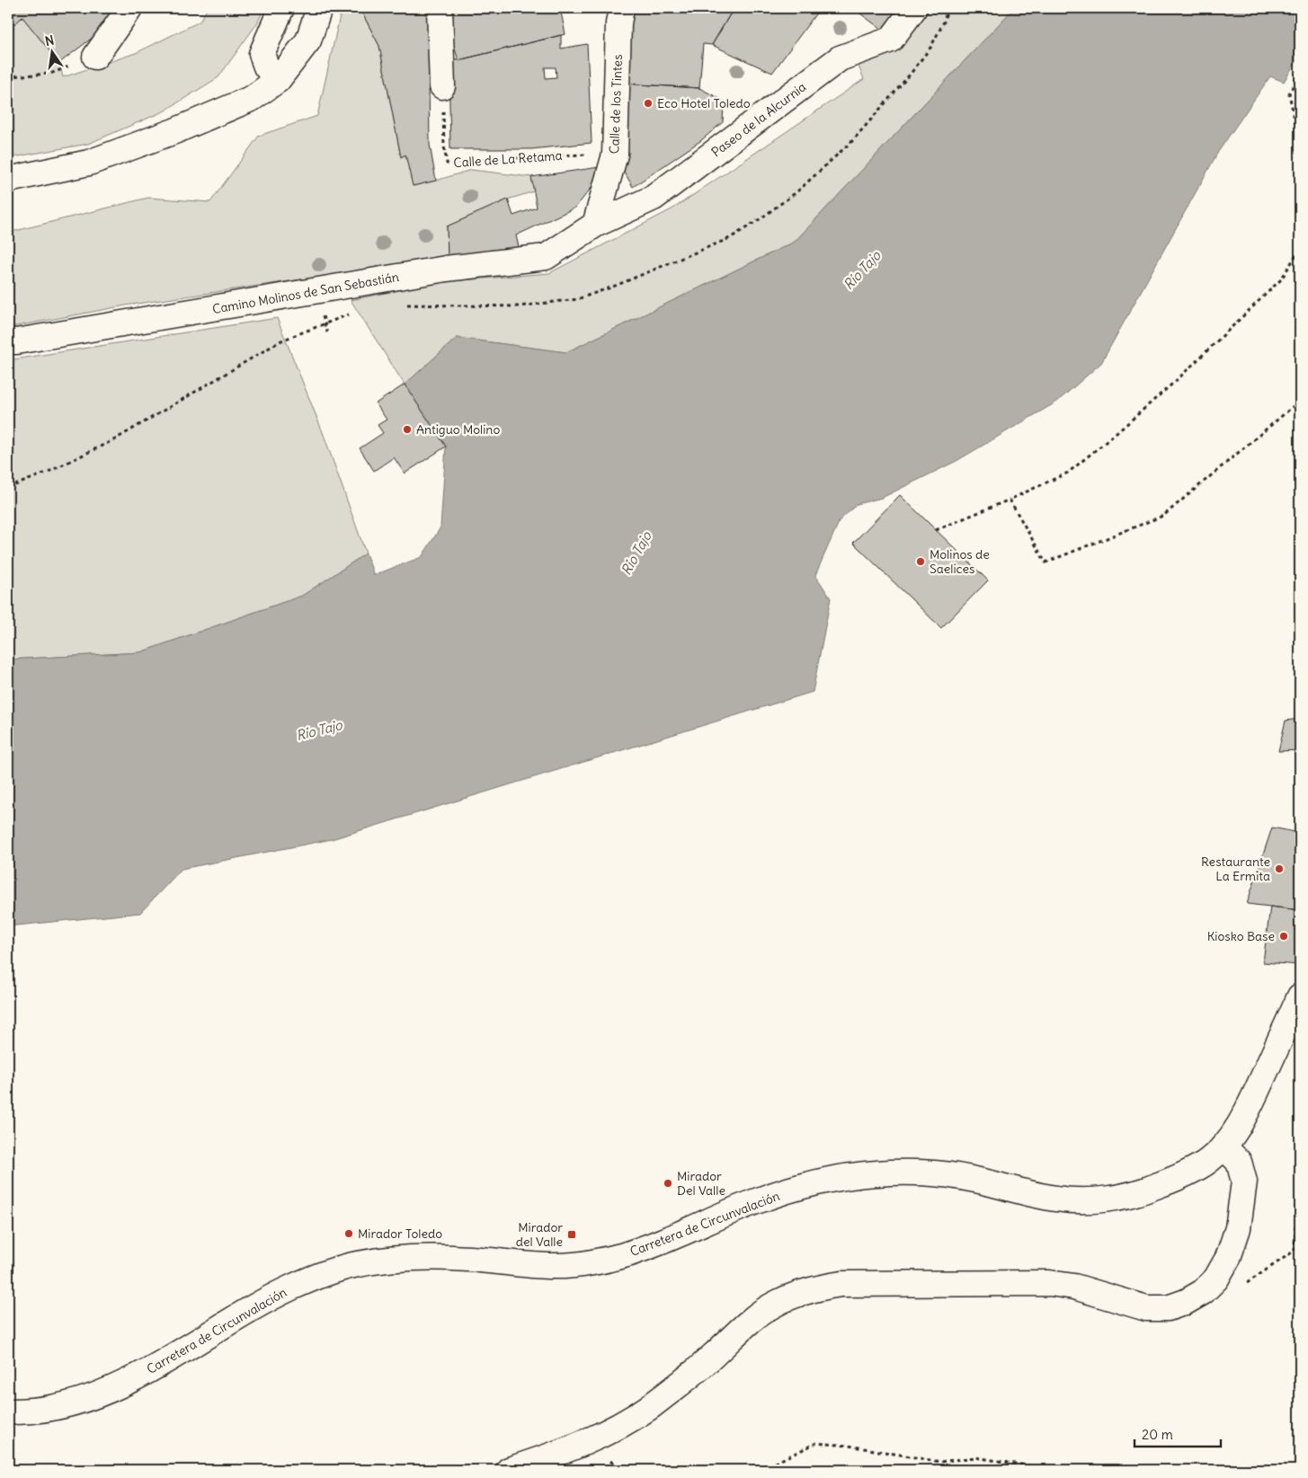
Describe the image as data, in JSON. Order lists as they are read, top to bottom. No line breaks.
{"streets":{"street":["Calle de los Tintes","Paseo de la Alcurnia","Camino Molinos de San Sebastián","Carretera de Circunvalación"],"path":["Calle de La Retama"]},"crossings":[["Calle de los Tintes","Paseo de la Alcurnia"],["Calle de los Tintes","Calle de La Retama"],["Calle de los Tintes","Camino Molinos de San Sebastián"],["Paseo de la Alcurnia","Camino Molinos de San Sebastián"]],"water":["Río Tajo"],"places":{"other":["Eco Hotel Toledo","Antiguo Molino","Molinos de Saelices","Restaurante La Ermita","Kiosko Base","Mirador Del Valle","Mirador Toledo"],"transit":["Mirador del Valle"]},"scale_bar":"20 m","north":"top"}
